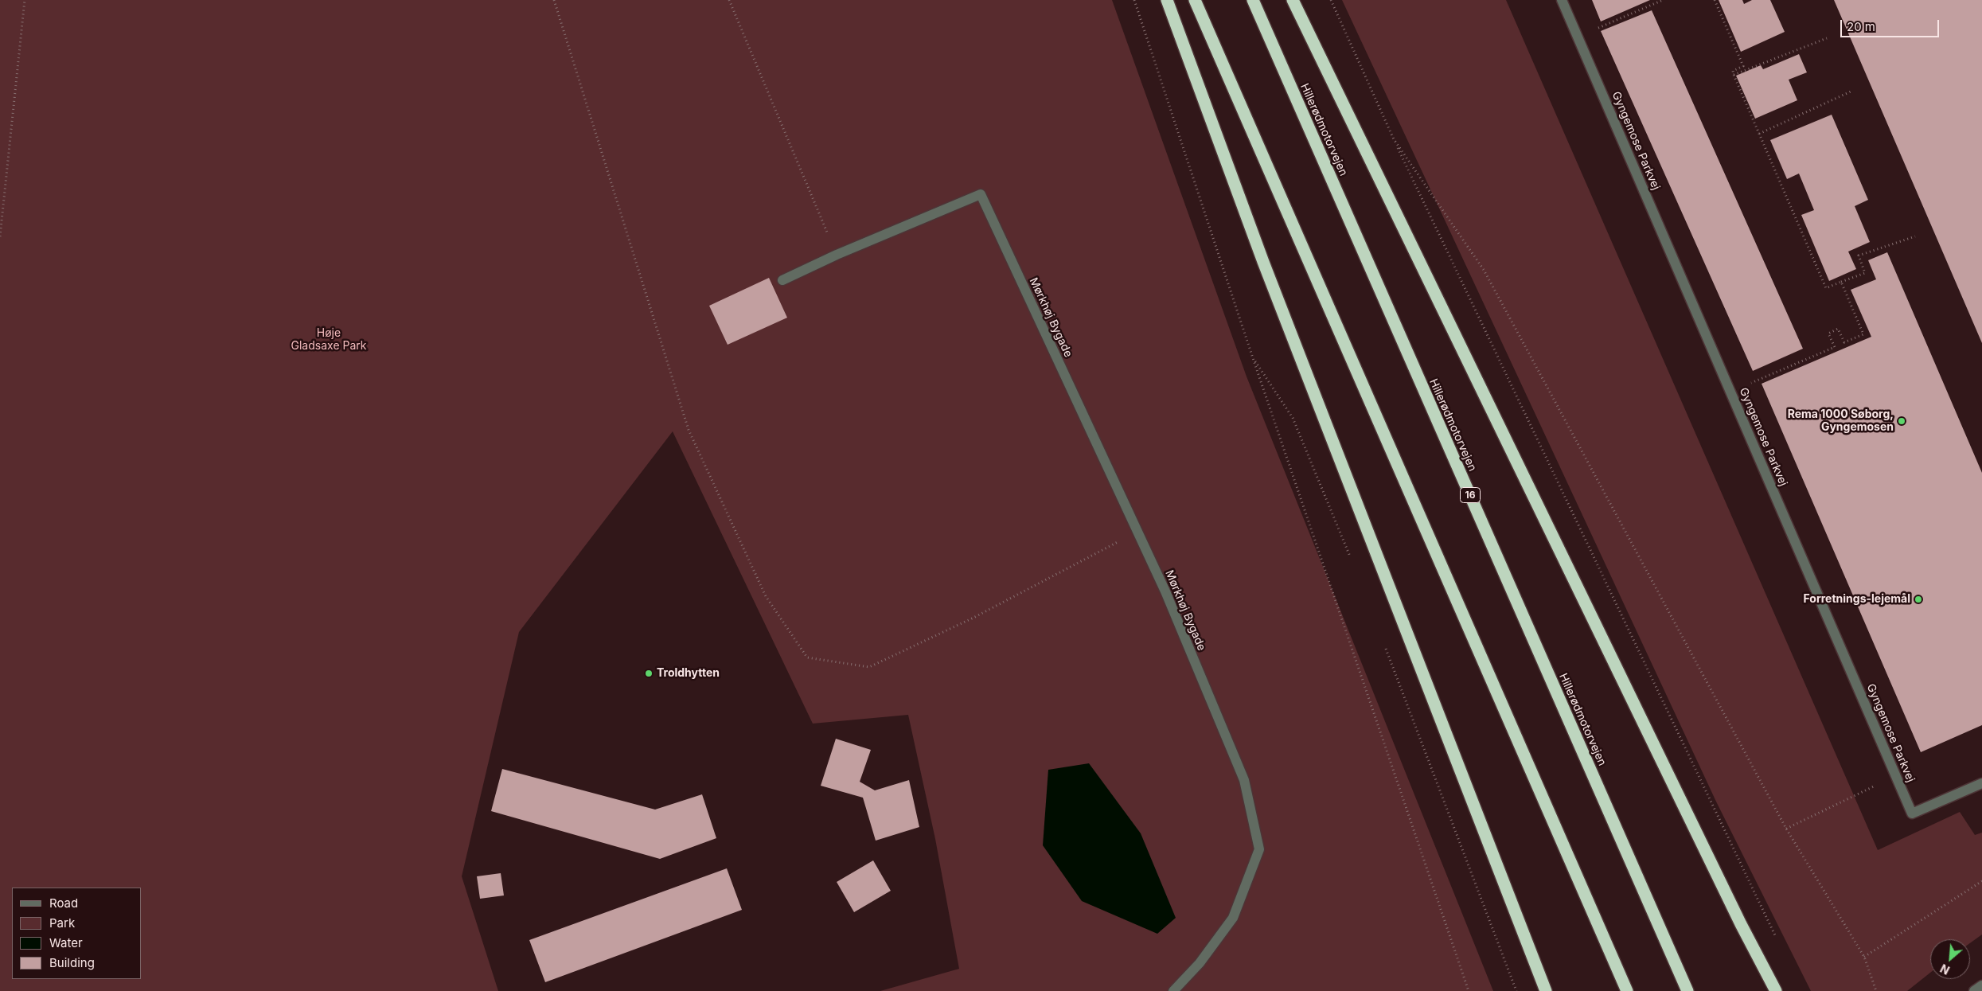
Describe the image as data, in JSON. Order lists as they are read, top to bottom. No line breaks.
{"streets":{"highway":["Hillerødmotorvejen","16"],"street":["Gyngemose Parkvej","Mørkhøj Bygade"]},"parks":["Høje Gladsaxe Park"],"places":["Rema 1000 Søborg, Gyngemosen","Forretnings-lejemål","Troldhytten"],"legend":["Road","Park","Water","Building"],"scale_bar":"20 m","north":"bottom left"}
